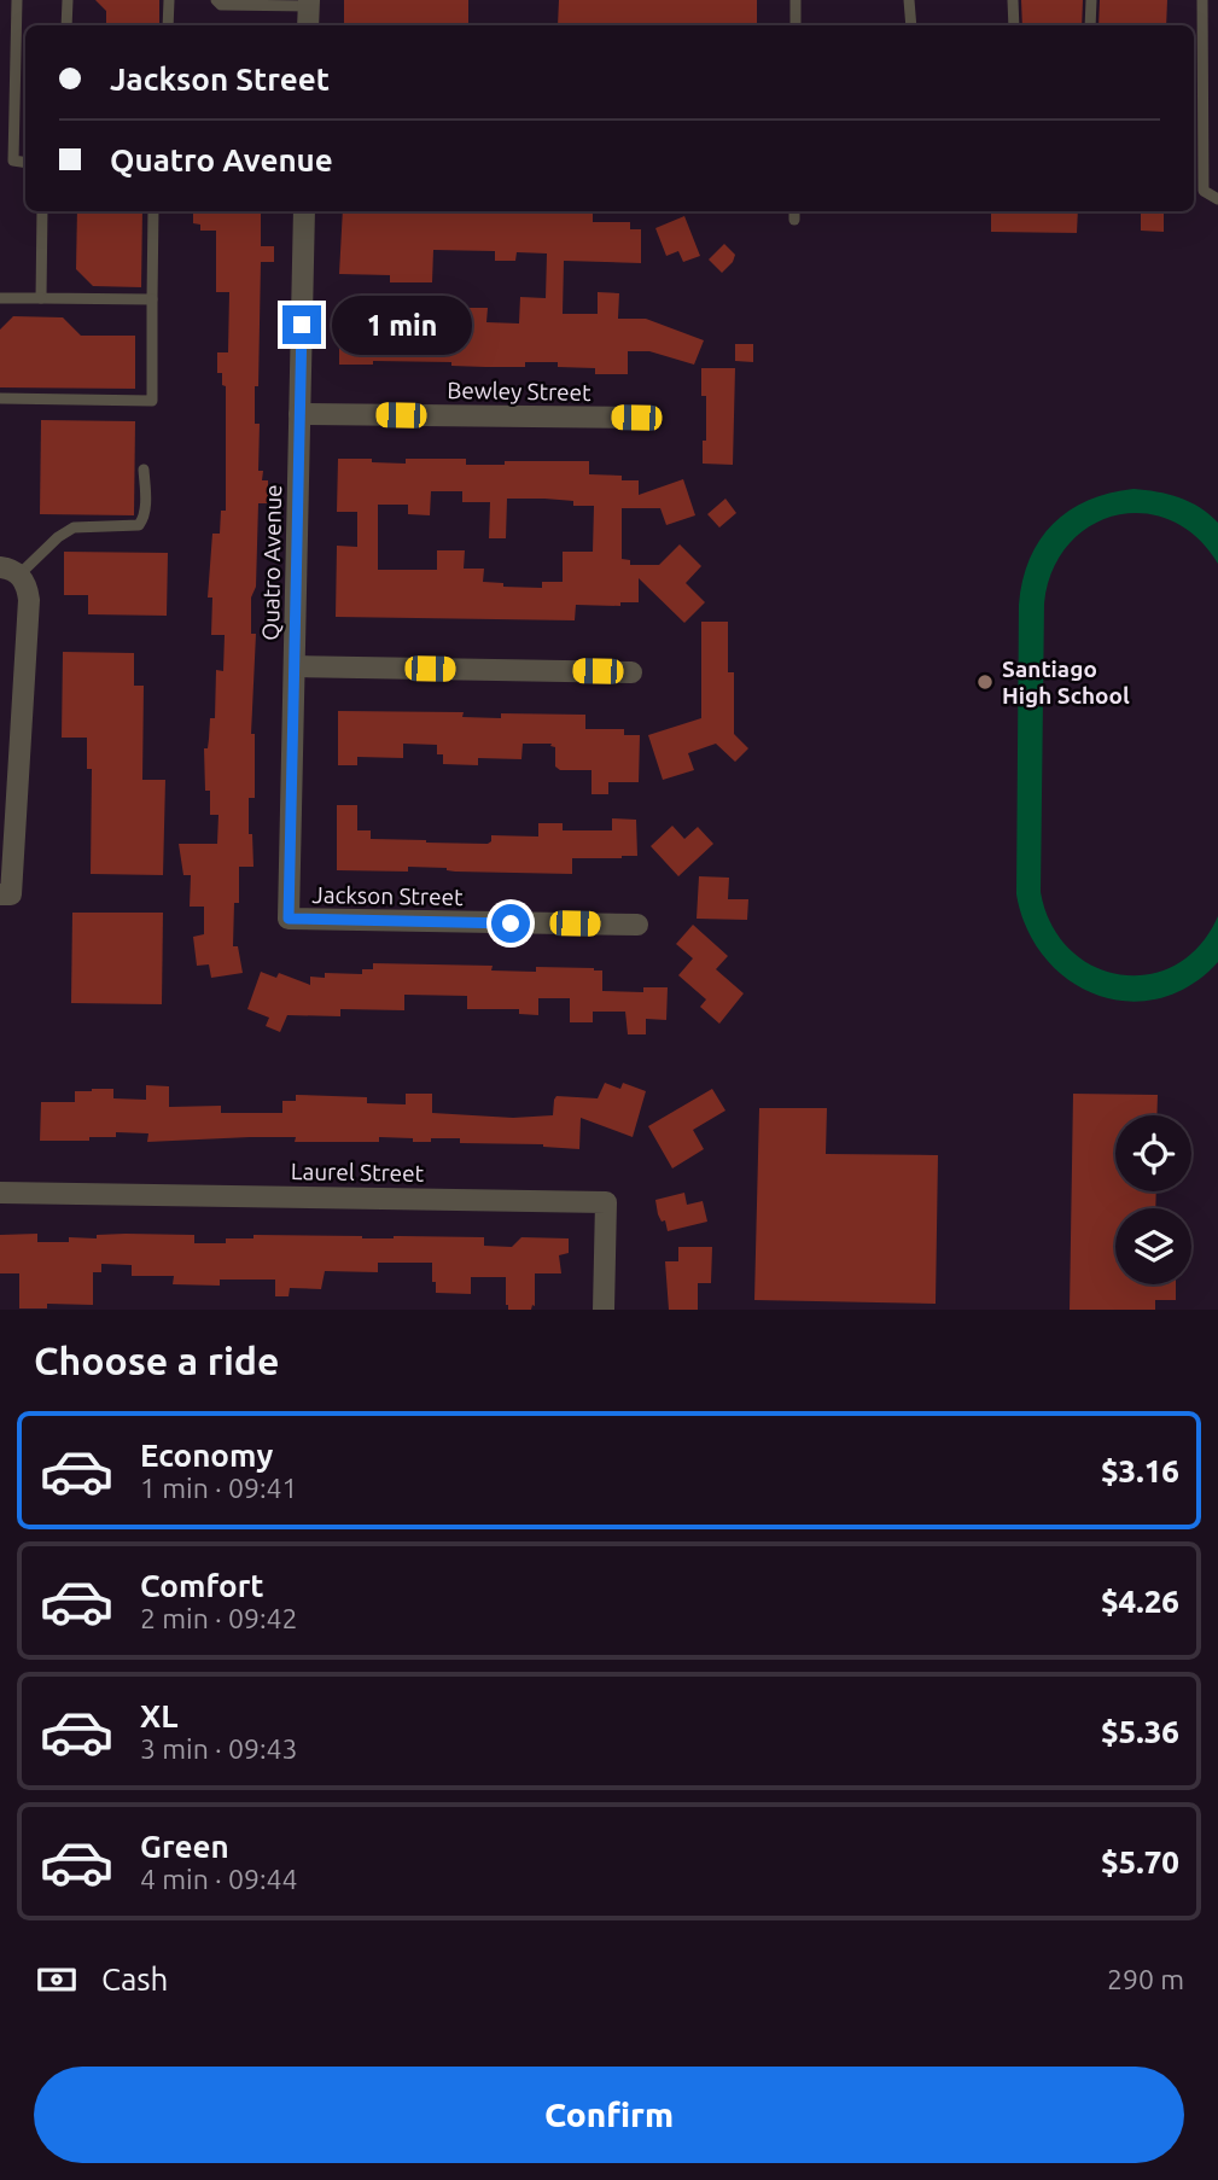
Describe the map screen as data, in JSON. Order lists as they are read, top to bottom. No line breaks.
{"streets":{"street":["Bewley Street","Quatro Avenue","Jackson Street","Laurel Street"]},"crossings":[["Bewley Street","Quatro Avenue"],["Quatro Avenue","Jackson Street"]],"places":["Santiago High School"],"page":{"banner":["Jackson Street","Quatro Avenue"],"bubble":"1 min","heading":"Choose a ride","list":[{"name":"Economy","note":"1 min · 09:41","value":"$3.16"},{"name":"Comfort","note":"2 min · 09:42","value":"$4.26"},{"name":"XL","note":"3 min · 09:43","value":"$5.36"},{"name":"Green","note":"4 min · 09:44","value":"$5.70"}],"pay":["Cash","290 m"],"buttons":"Confirm"}}
